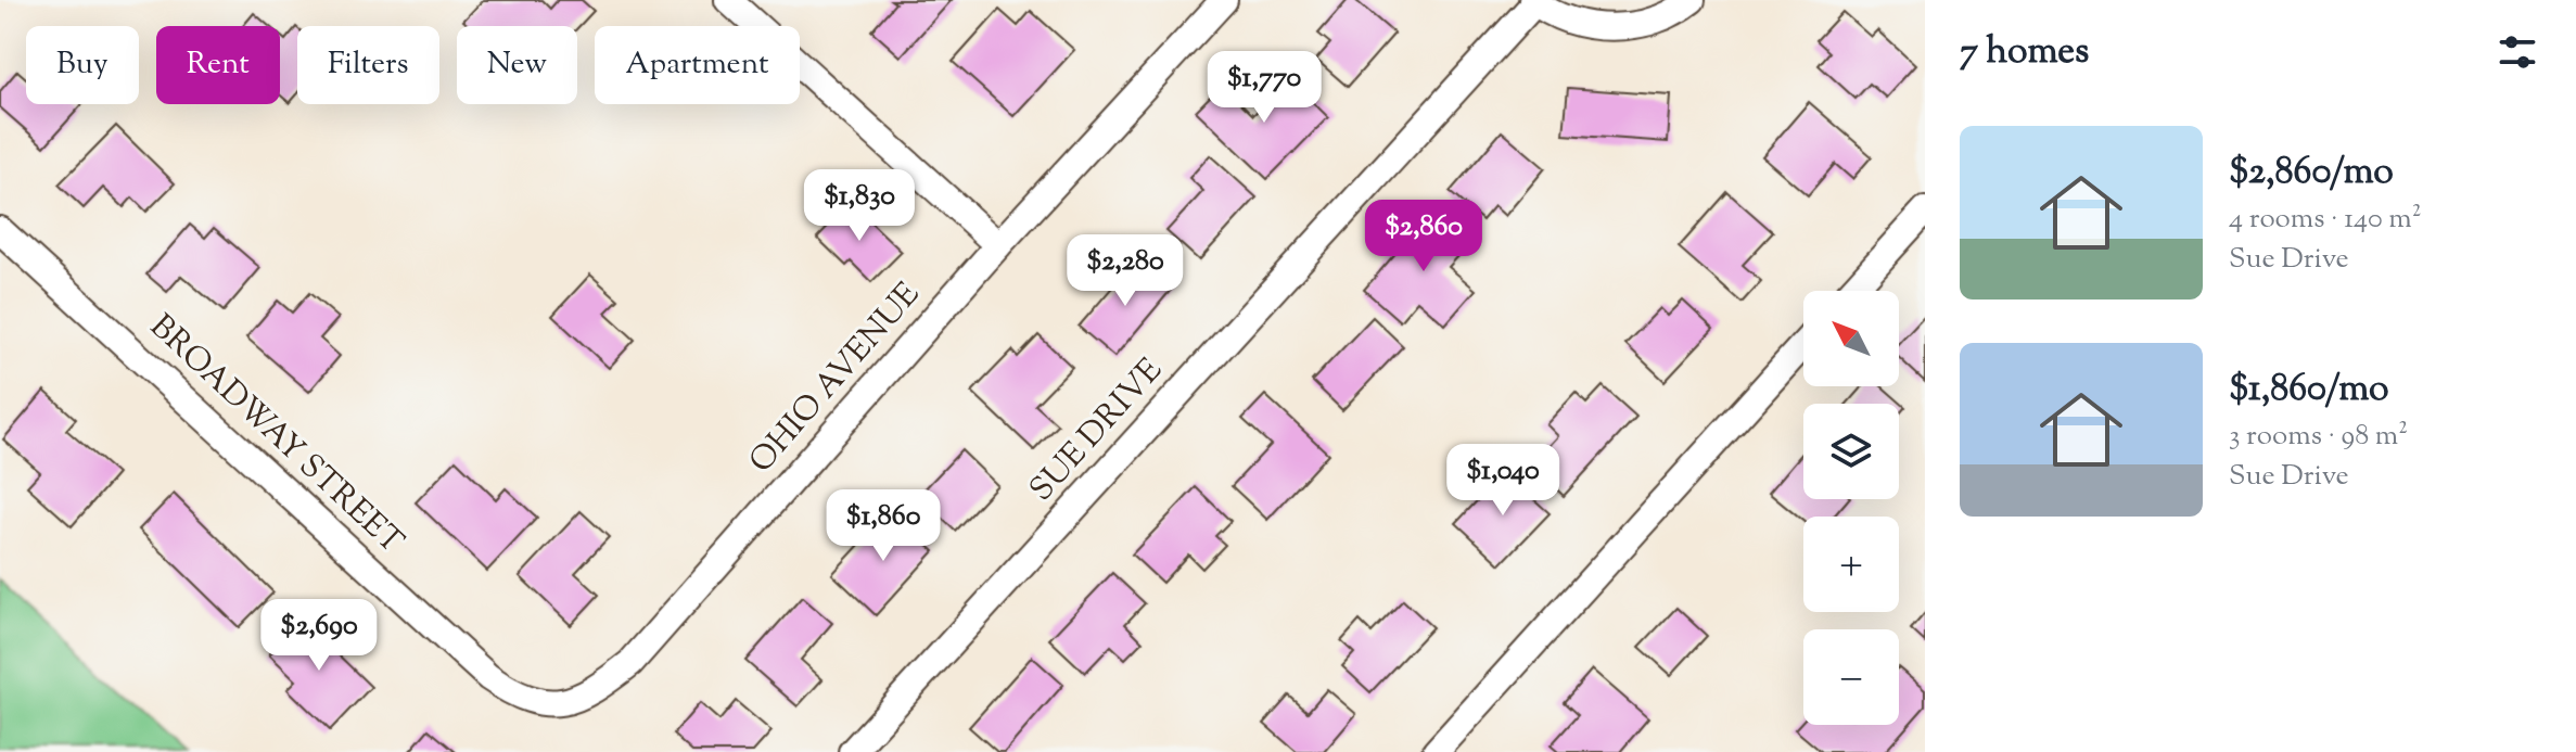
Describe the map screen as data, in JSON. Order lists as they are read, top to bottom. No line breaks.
{"streets":{"street":["OHIO AVENUE","SUE DRIVE","BROADWAY STREET"]},"crossings":[["OHIO AVENUE","BROADWAY STREET"]],"north":"top left","page":{"heading":"7 homes","chip":["Buy","Rent","Filters","New","Apartment"],"price":["$1,770","$1,830","$2,860","$2,280","$1,040","$1,860","$2,690"],"list":[{"name":"$2,860/mo","note":"4 rooms · 140 m² · Sue Drive"},{"name":"$1,860/mo","note":"3 rooms · 98 m² · Sue Drive"}],"map_buttons":["+","−"]}}
